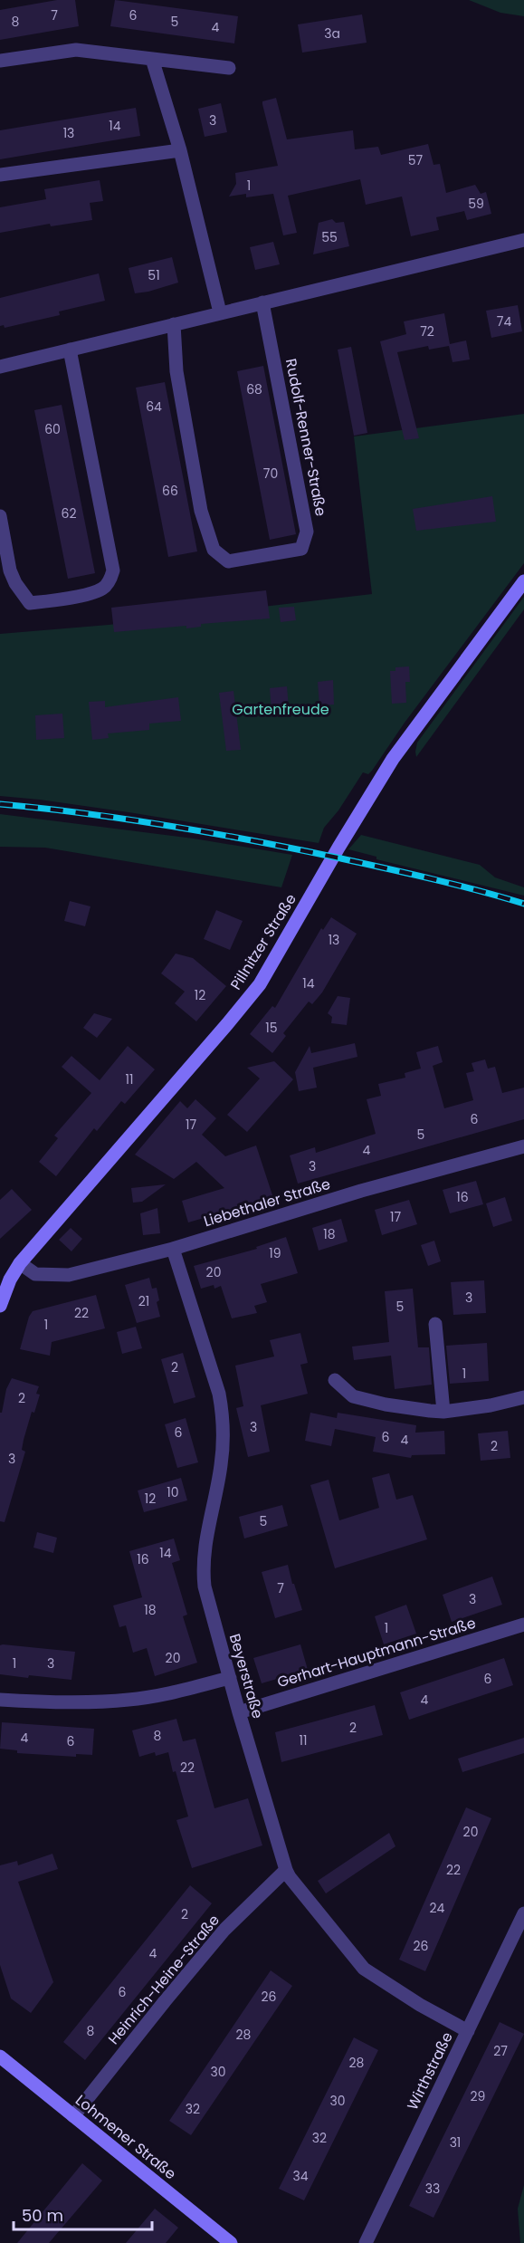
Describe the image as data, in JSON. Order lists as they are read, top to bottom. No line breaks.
{"streets":{"street":["Rudolf-Renner-Straße","Pillnitzer Straße","Liebethaler Straße","Gerhart-Hauptmann-Straße","Beyerstraße","Heinrich-Heine-Straße","Wirthstraße","Lohmener Straße"]},"crossings":[["Pillnitzer Straße","Liebethaler Straße"],["Liebethaler Straße","Beyerstraße"],["Gerhart-Hauptmann-Straße","Beyerstraße"],["Beyerstraße","Heinrich-Heine-Straße"],["Beyerstraße","Wirthstraße"],["Heinrich-Heine-Straße","Lohmener Straße"]],"parks":["Gartenfreude"],"house_numbers":["7","6","8","5","4","3a","3","14","13","57","1","59","55","51","74","72","68","64","60","70","66","62","13","14","12","15","11","6","17","5","4","3","16","17","18","19","20","3","21","5","22","1","2","1","2","3","6","6","4","2","3","10","12","5","14","16","7","3","18","1","20","1","3","6","4","2","8","4","11","6","22","20","22","24","2","26","4","6","26","8","28","27","28","30","29","30","32","32","31","34","33"],"scale_bar":"50 m"}
